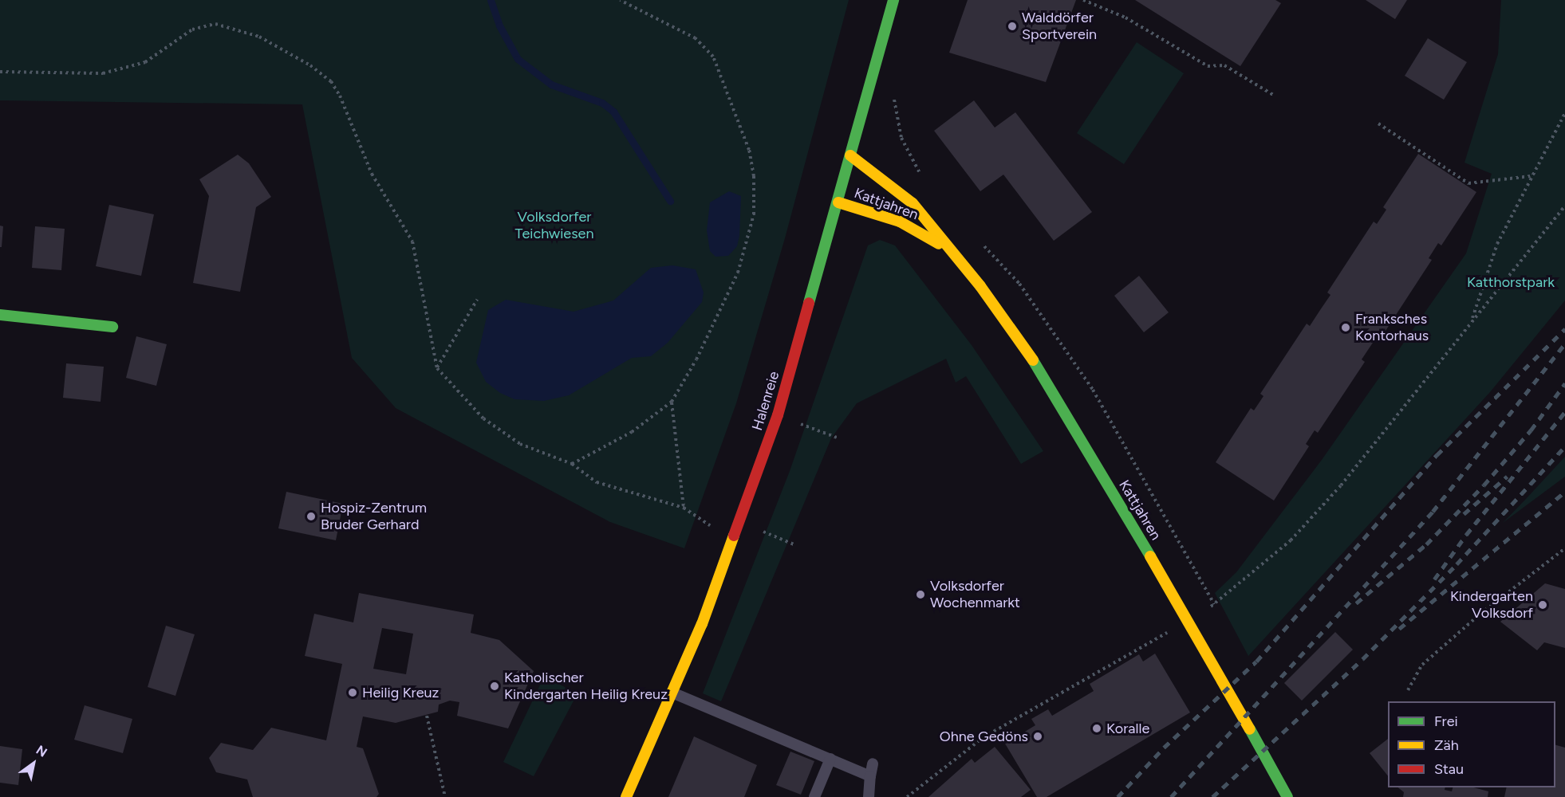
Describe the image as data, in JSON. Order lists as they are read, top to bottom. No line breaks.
{"streets":{"street":["Kattjahren","Halenreie"]},"crossings":[["Kattjahren","Halenreie"]],"parks":["Volksdorfer Teichwiesen","Katthorstpark"],"places":["Walddörfer Sportverein","Franksches Kontorhaus","Hospiz-Zentrum Bruder Gerhard","Volksdorfer Wochenmarkt","Kindergarten Volksdorf","Katholischer Kindergarten Heilig Kreuz","Heilig Kreuz","Koralle","Ohne Gedöns"],"legend":["Frei","Zäh","Stau"],"north":"top right"}
